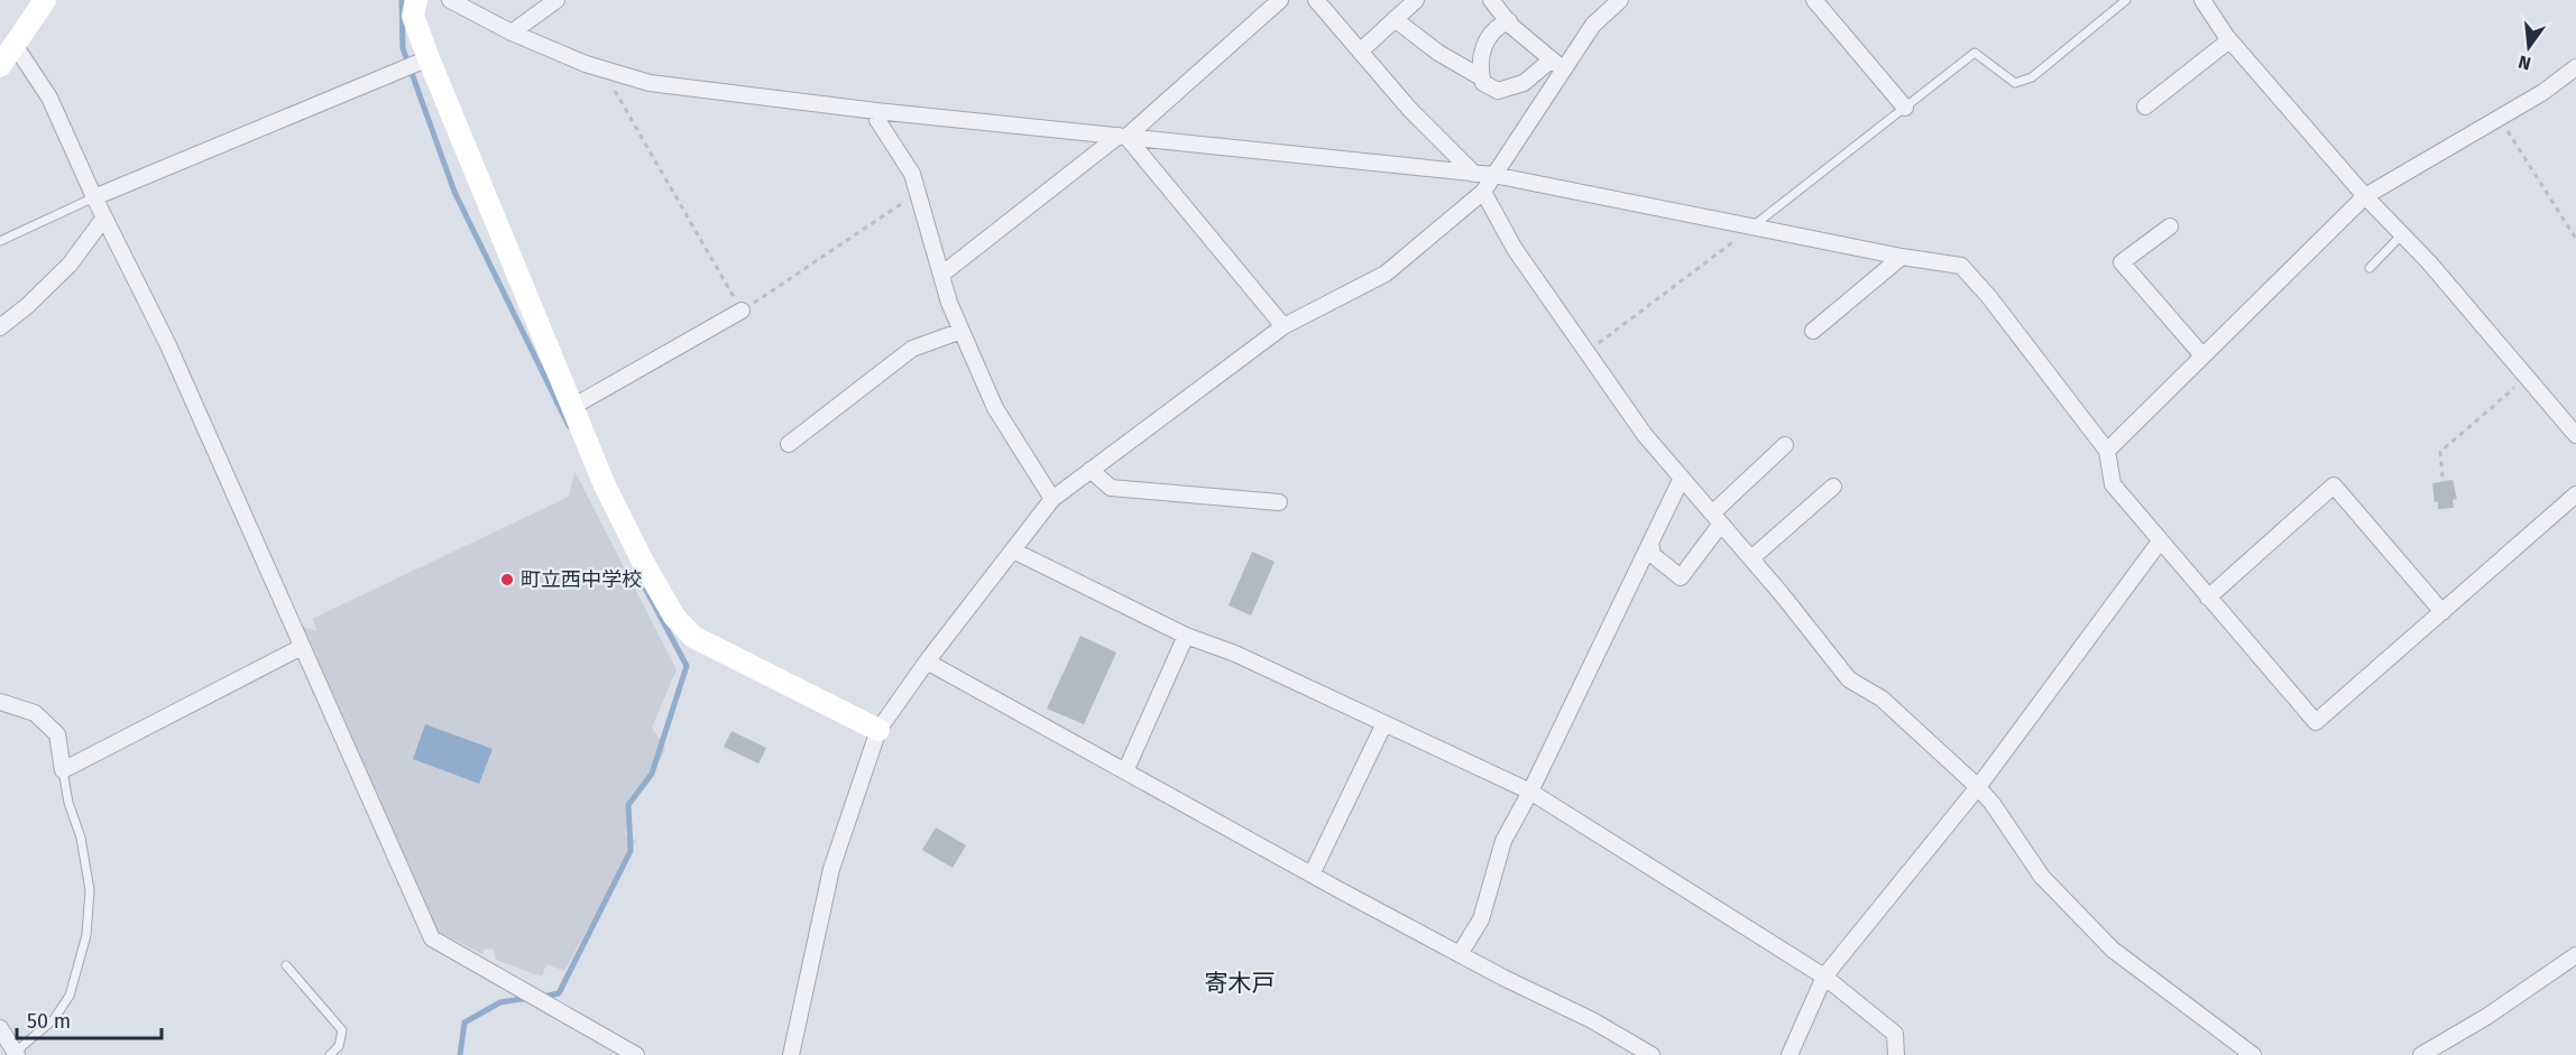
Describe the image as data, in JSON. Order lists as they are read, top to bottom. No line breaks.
{"districts":["寄木戸"],"places":["町立西中学校"],"scale_bar":"50 m","north":"bottom"}
